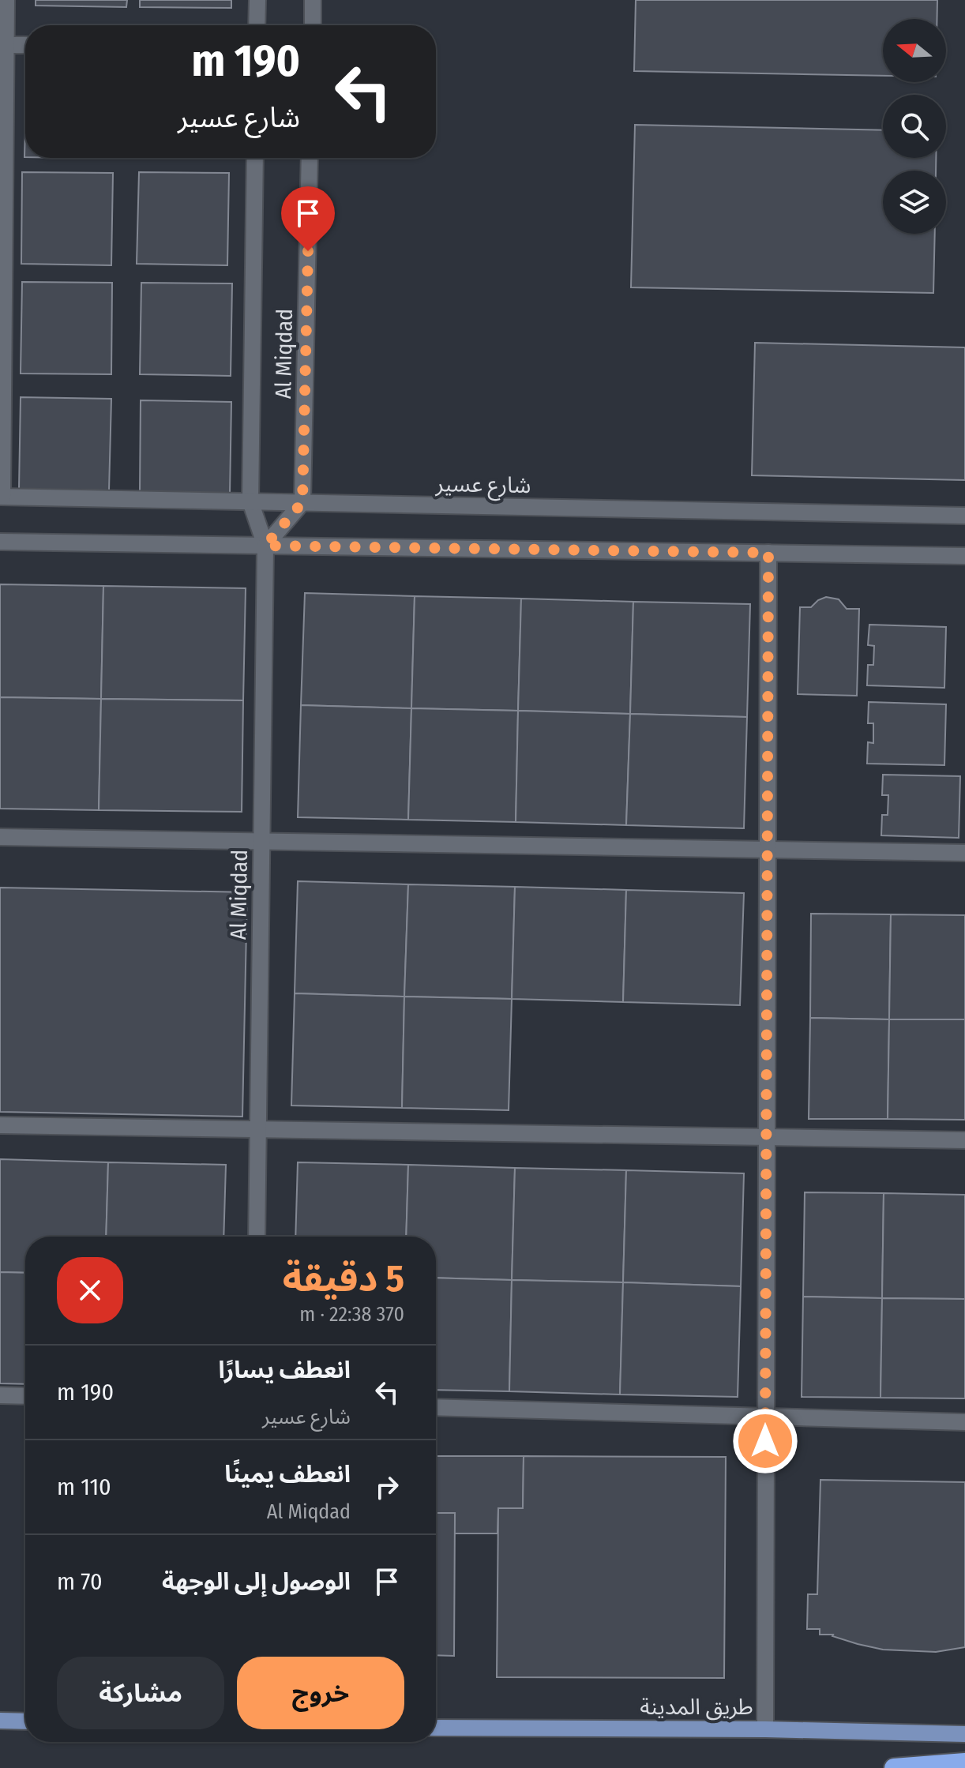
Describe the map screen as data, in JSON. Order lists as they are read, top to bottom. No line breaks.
{"streets":{"main road":["طريق المدينة"],"street":["Al Miqdad","شارع عسير"]},"crossings":[["Al Miqdad","شارع عسير"]],"north":"left","page":{"turn":["190 m","شارع عسير"],"heading":["5 دقيقة","370 m · 22:38"],"list":[{"name":"انعطف يسارًا","note":"شارع عسير","value":"190 m"},{"name":"انعطف يمينًا","note":"Al Miqdad","value":"110 m"},{"name":"الوصول إلى الوجهة","value":"70 m"}],"buttons":["خروج","مشاركة"]}}
